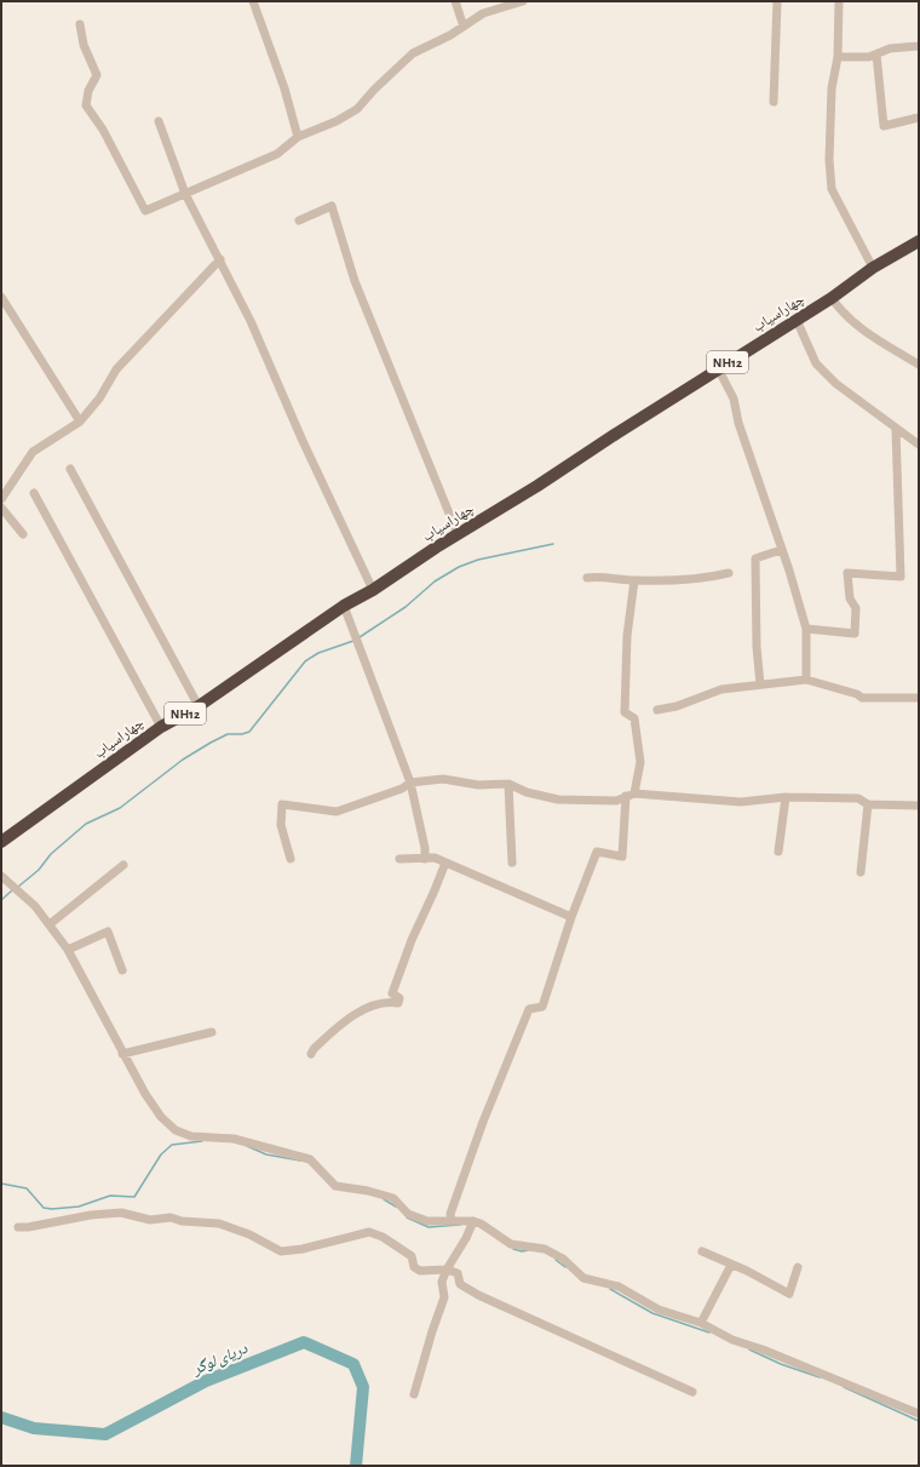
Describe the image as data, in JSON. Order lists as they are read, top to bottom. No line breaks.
{"streets":{"highway":["چهاراسیاب","NH12"]},"water":["دریای لوگر"]}
